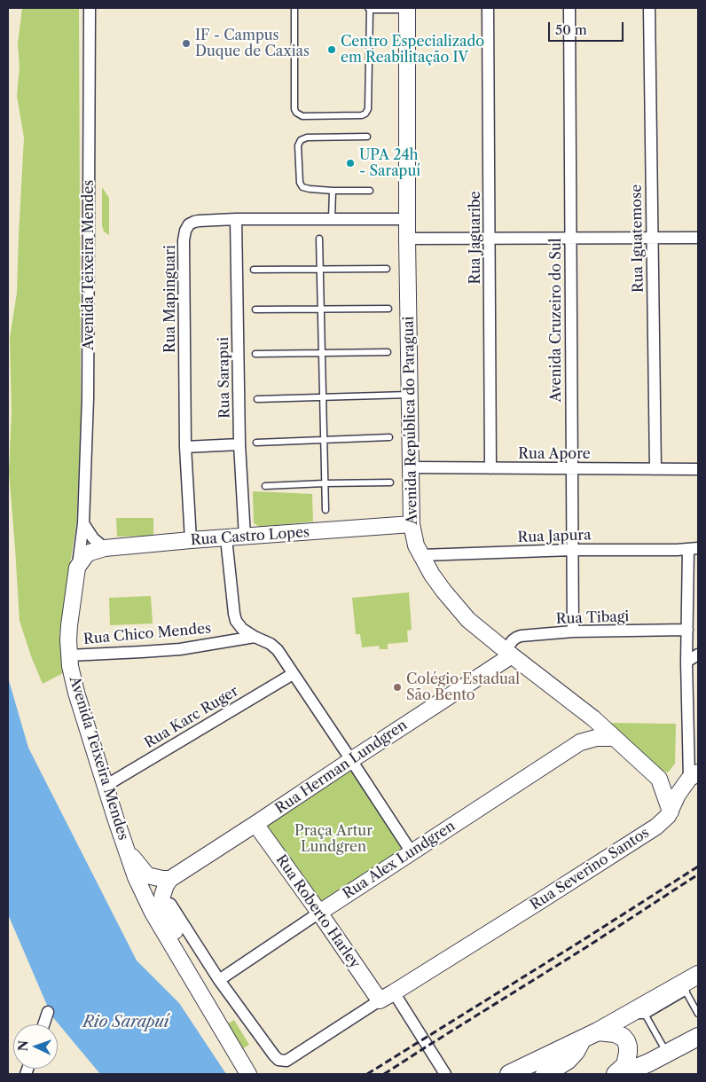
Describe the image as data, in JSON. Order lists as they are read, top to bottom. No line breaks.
{"streets":{"main road":["Avenida Teixeira Mendes","Avenida República do Paraguai","Rua Castro Lopes","Rua Herman Lundgren","Rua Alex Lundgren","Rua Severino Santos","Rua Roberto Harley"],"street":["Rua Jaguaribe","Rua Iguatemose","Rua Mapinguari","Avenida Cruzeiro do Sul","Rua Sarapui","Rua Apore","Rua Japura","Rua Tibagi","Rua Chico Mendes","Rua Karc Ruger"]},"crossings":[["Rua Jaguaribe","Rua Apore"],["Rua Iguatemose","Rua Apore"],["Avenida Teixeira Mendes","Rua Castro Lopes"],["Avenida Teixeira Mendes","Rua Chico Mendes"],["Avenida Teixeira Mendes","Rua Karc Ruger"],["Rua Mapinguari","Rua Sarapui"],["Rua Mapinguari","Avenida República do Paraguai"],["Rua Mapinguari","Rua Castro Lopes"],["Avenida Cruzeiro do Sul","Rua Apore"],["Avenida Cruzeiro do Sul","Rua Japura"],["Avenida Cruzeiro do Sul","Rua Tibagi"],["Rua Sarapui","Rua Castro Lopes"],["Avenida República do Paraguai","Rua Apore"],["Avenida República do Paraguai","Rua Castro Lopes"],["Avenida República do Paraguai","Rua Japura"],["Avenida República do Paraguai","Rua Tibagi"],["Avenida República do Paraguai","Rua Herman Lundgren"],["Avenida República do Paraguai","Rua Alex Lundgren"],["Avenida República do Paraguai","Rua Severino Santos"],["Rua Tibagi","Rua Herman Lundgren"],["Rua Herman Lundgren","Rua Roberto Harley"],["Rua Alex Lundgren","Rua Severino Santos"],["Rua Alex Lundgren","Rua Roberto Harley"],["Rua Severino Santos","Rua Roberto Harley"]],"water":["Rio Sarapuí"],"parks":["Praça Artur Lundgren"],"places":["IF - Campus Duque de Caxias","Centro Especializado em Reabilitação IV","UPA 24h - Sarapuí","Colégio Estadual São Bento"],"scale_bar":"50 m","north":"left"}
